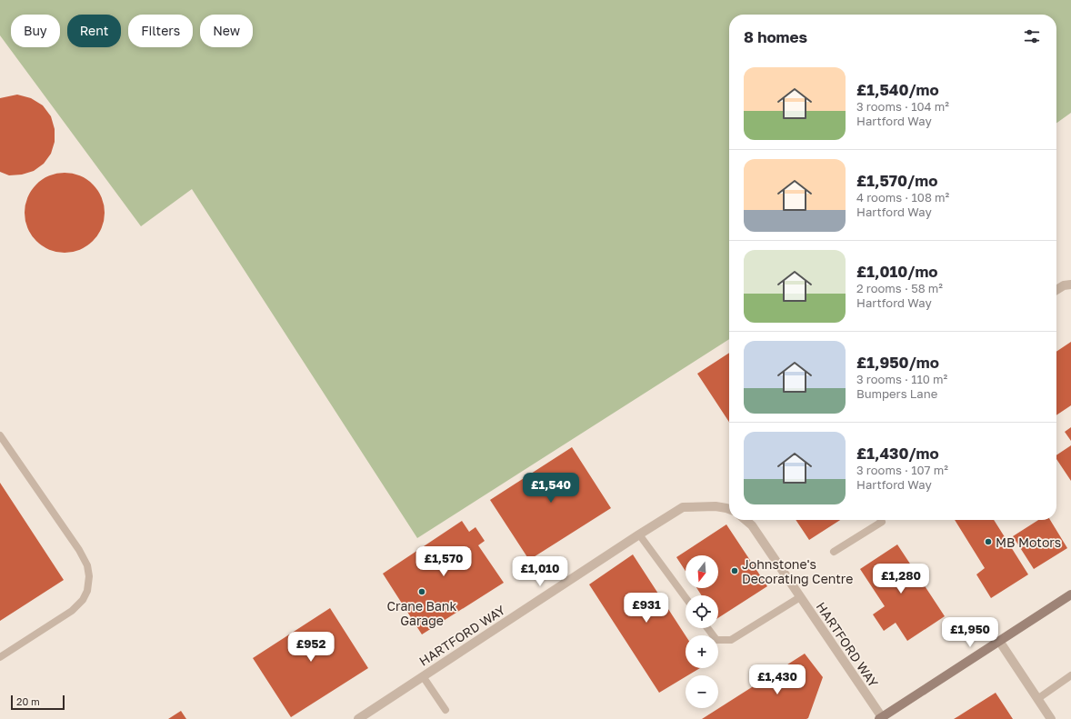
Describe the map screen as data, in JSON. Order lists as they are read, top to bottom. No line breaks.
{"streets":{"street":["HARTFORD WAY"]},"places":["MB Motors","Johnstone's Decorating Centre","Crane Bank Garage"],"scale_bar":"20 m","north":"bottom","page":{"chip":["Buy","Rent","Filters","New"],"heading":"8 homes","list":[{"name":"£1,540/mo","note":"3 rooms · 104 m² · Hartford Way"},{"name":"£1,570/mo","note":"4 rooms · 108 m² · Hartford Way"},{"name":"£1,010/mo","note":"2 rooms · 58 m² · Hartford Way"},{"name":"£1,950/mo","note":"3 rooms · 110 m² · Bumpers Lane"},{"name":"£1,430/mo","note":"3 rooms · 107 m² · Hartford Way"}],"price":["£1,540","£1,570","£1,010","£1,280","£931","£1,950","£952","£1,430"],"map_buttons":["+","−"],"scale":"20 m"}}
